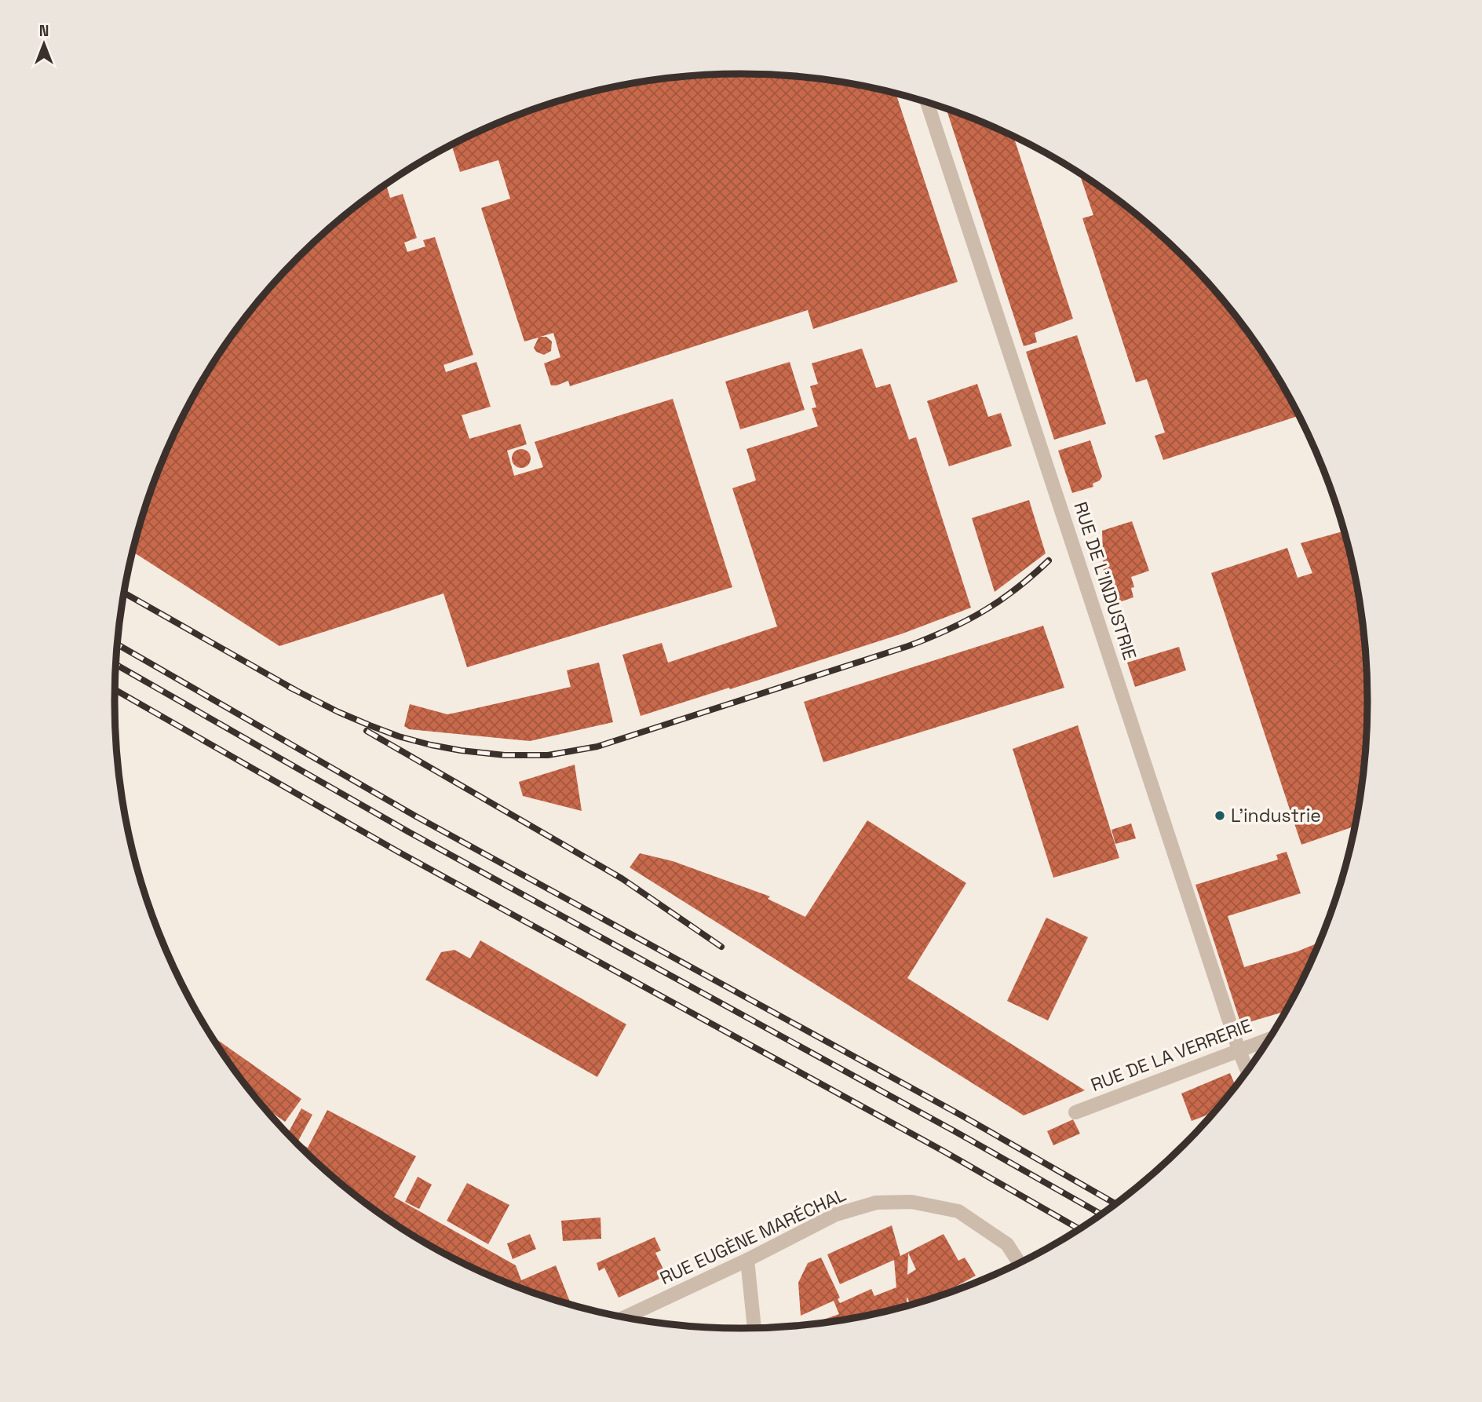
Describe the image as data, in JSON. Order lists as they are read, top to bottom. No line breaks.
{"streets":{"street":["RUE DE L'INDUSTRIE","RUE DE LA VERRERIE","RUE EUGÈNE MARÉCHAL"]},"crossings":[["RUE DE L'INDUSTRIE","RUE DE LA VERRERIE"]],"places":["L'industrie"],"north":"top"}
